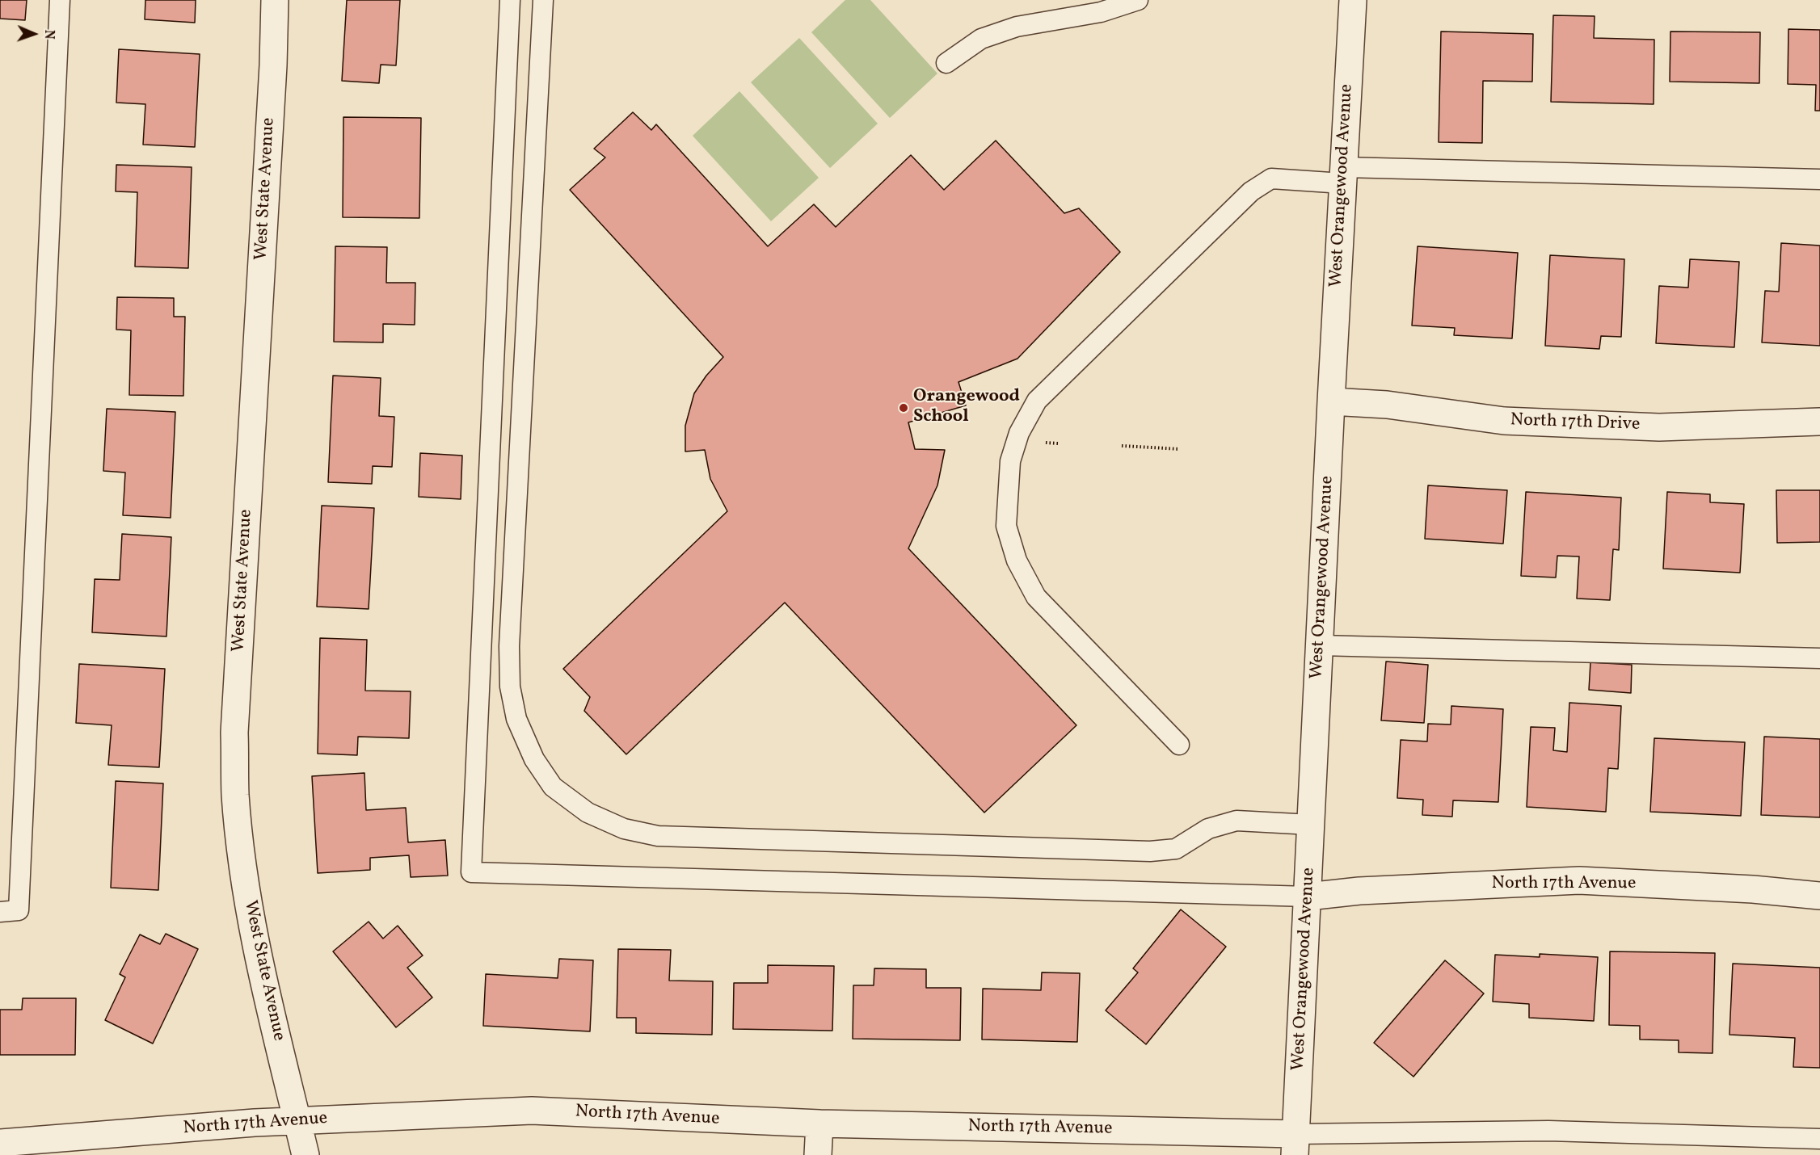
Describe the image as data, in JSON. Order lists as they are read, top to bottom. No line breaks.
{"streets":{"street":["West Orangewood Avenue","West State Avenue","North 17th Drive","North 17th Avenue"]},"crossings":[["West Orangewood Avenue","North 17th Drive"],["West Orangewood Avenue","North 17th Avenue"],["West State Avenue","North 17th Avenue"]],"places":["Orangewood School"],"north":"right"}
